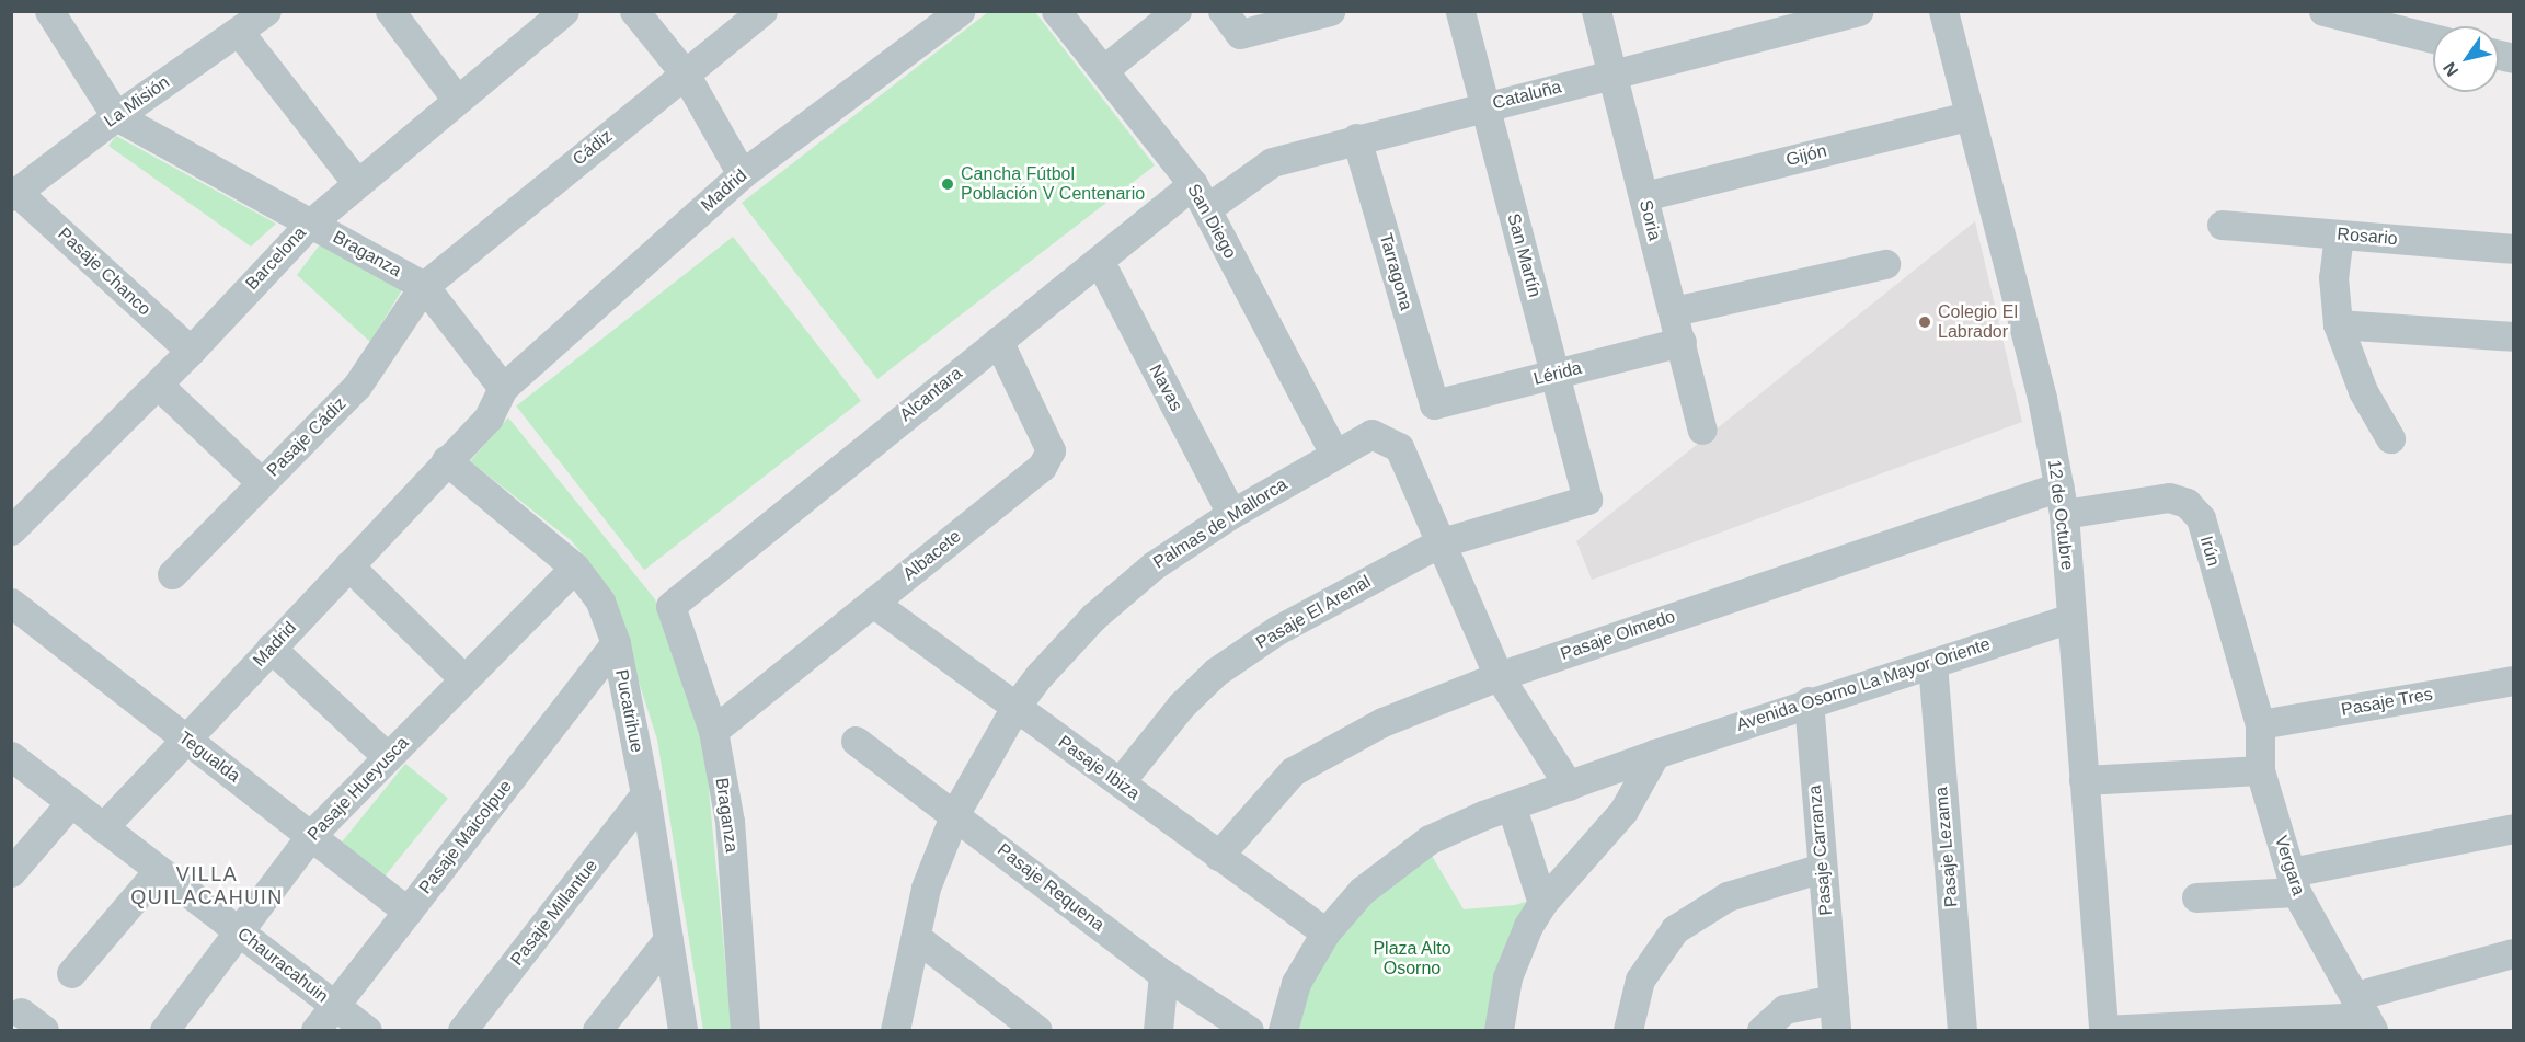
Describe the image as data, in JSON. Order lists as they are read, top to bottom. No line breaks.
{"streets":{"street":["Cataluña","La Misión","Cádiz","Gijón","Madrid","Soria","San Diego","Rosario","Braganza","San Martín","Barcelona","Pasaje Chanco","Tarragona","Lérida","Navas","Alcantara","Pasaje Cádiz","12 de Octubre","Palmas de Mallorca","Irún","Albacete","Pasaje El Arenal","Pasaje Olmedo","Avenida Osorno La Mayor Oriente","Pasaje Tres","Pucatrihue","Tegualda","Pasaje Ibiza","Pasaje Hueyusca","Pasaje Maicolpue","Pasaje Lezama","Pasaje Carranza","Vergara","Pasaje Requena","Pasaje Millantue","Chauracahuin"]},"crossings":[["Cataluña","Soria"],["Cataluña","San Diego"],["Cataluña","San Martín"],["Cataluña","Tarragona"],["Cataluña","Alcantara"],["La Misión","Braganza"],["La Misión","Pasaje Chanco"],["Cádiz","Braganza"],["Cádiz","Pasaje Cádiz"],["Gijón","Soria"],["Gijón","12 de Octubre"],["Madrid","Braganza"],["Madrid","Pucatrihue"],["Madrid","Tegualda"],["Madrid","Chauracahuin"],["Soria","Lérida"],["San Diego","Alcantara"],["San Diego","Palmas de Mallorca"],["Braganza","Barcelona"],["Braganza","Alcantara"],["Braganza","Pasaje Cádiz"],["Braganza","Albacete"],["San Martín","Lérida"],["San Martín","Pasaje El Arenal"],["Barcelona","Pasaje Chanco"],["Tarragona","Lérida"],["Navas","Alcantara"],["Navas","Palmas de Mallorca"],["Alcantara","Albacete"],["12 de Octubre","Irún"],["12 de Octubre","Pasaje Olmedo"],["12 de Octubre","Avenida Osorno La Mayor Oriente"],["Palmas de Mallorca","Pasaje El Arenal"],["Palmas de Mallorca","Pasaje Olmedo"],["Palmas de Mallorca","Avenida Osorno La Mayor Oriente"],["Palmas de Mallorca","Pasaje Ibiza"],["Palmas de Mallorca","Pasaje Requena"],["Irún","Pasaje Olmedo"],["Irún","Pasaje Tres"],["Irún","Vergara"],["Albacete","Pasaje Ibiza"],["Pasaje El Arenal","Pasaje Ibiza"],["Pasaje Olmedo","Pasaje Ibiza"],["Avenida Osorno La Mayor Oriente","Pasaje Ibiza"],["Avenida Osorno La Mayor Oriente","Pasaje Lezama"],["Avenida Osorno La Mayor Oriente","Pasaje Carranza"],["Pasaje Tres","Vergara"],["Pucatrihue","Pasaje Hueyusca"],["Pucatrihue","Pasaje Maicolpue"],["Pucatrihue","Pasaje Millantue"],["Tegualda","Pasaje Hueyusca"],["Tegualda","Pasaje Maicolpue"],["Pasaje Hueyusca","Chauracahuin"],["Pasaje Maicolpue","Chauracahuin"]],"districts":["VILLA QUILACAHUIN"],"parks":["Plaza Alto Osorno"],"places":["Cancha Fútbol Población V Centenario","Colegio El Labrador"],"north":"bottom left"}
